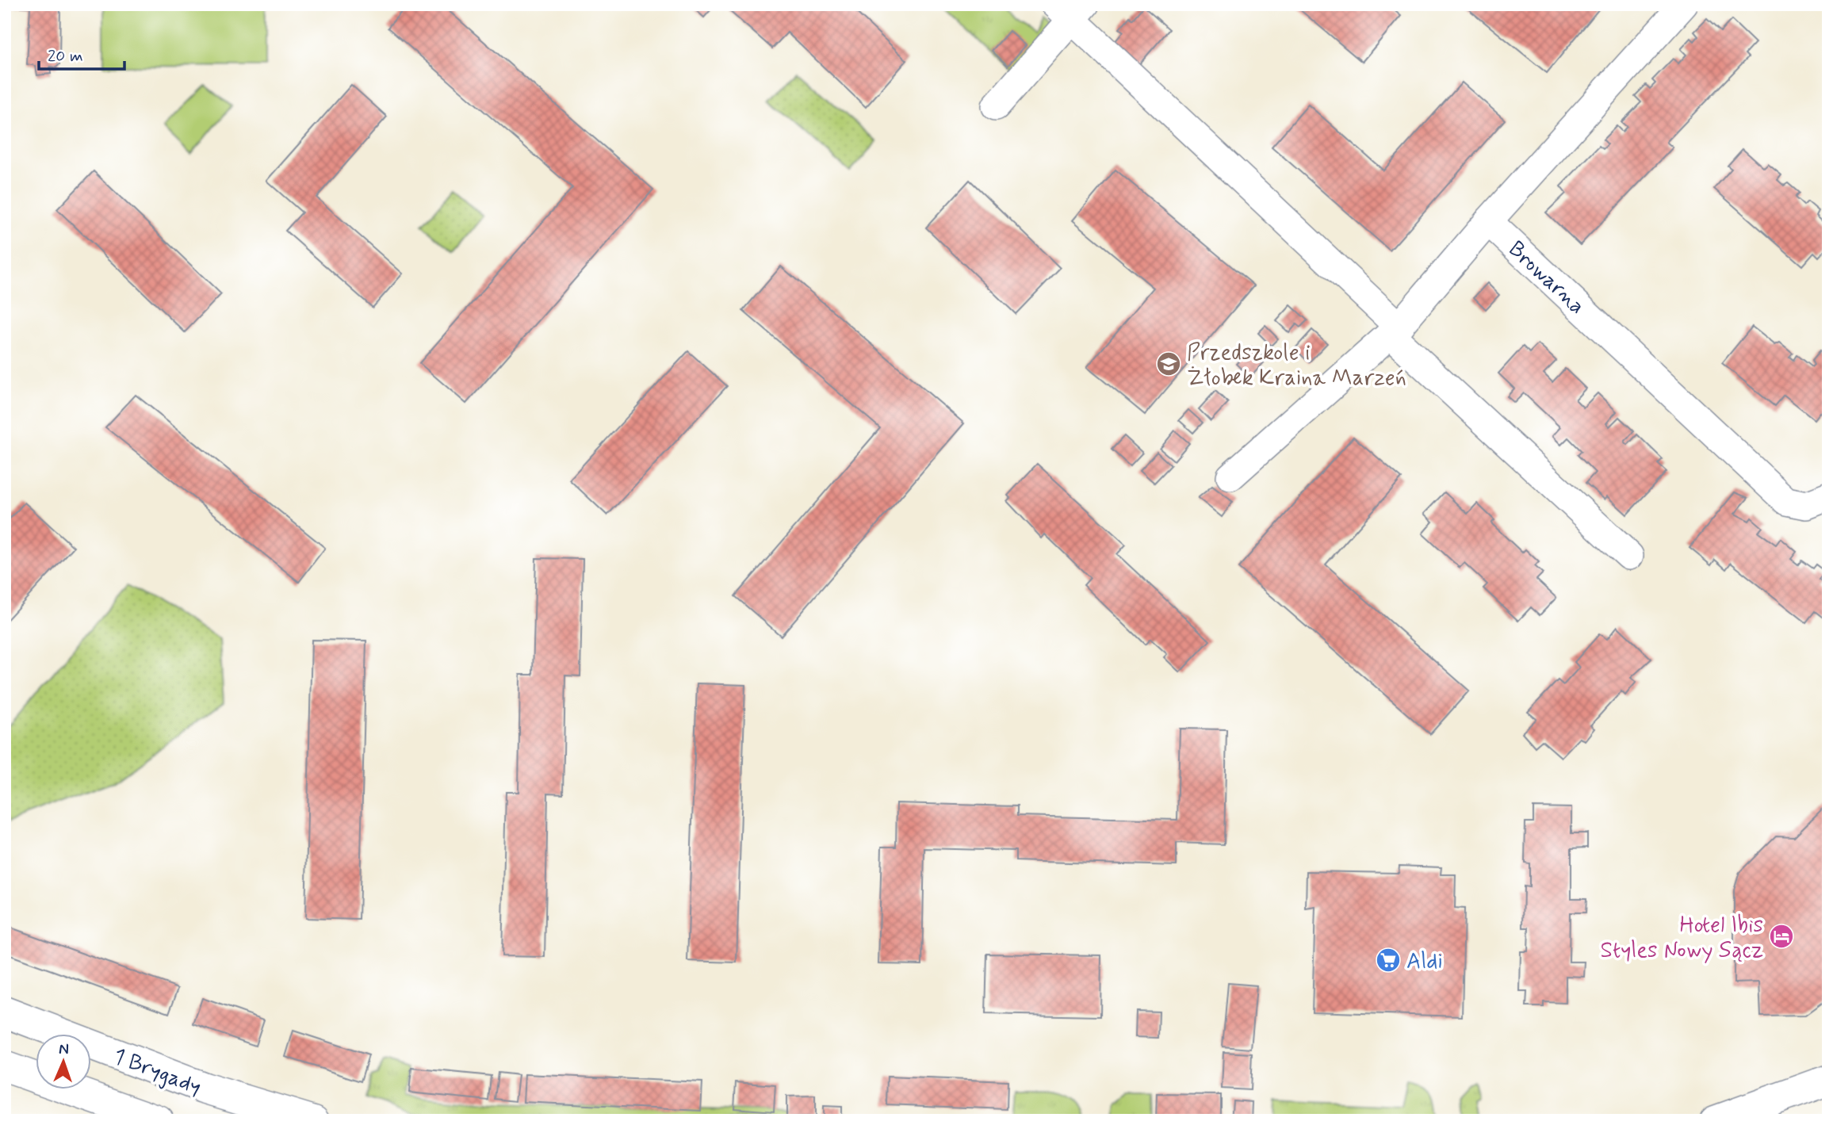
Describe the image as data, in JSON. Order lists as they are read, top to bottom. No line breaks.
{"streets":{"street":["Browarna","1 Brygady"]},"places":{"school or university":["Przedszkole i Żłobek Kraina Marzeń"],"hotel":["Hotel Ibis Styles Nowy Sącz"],"supermarket":["Aldi"]},"scale_bar":"20 m","north":"top"}
